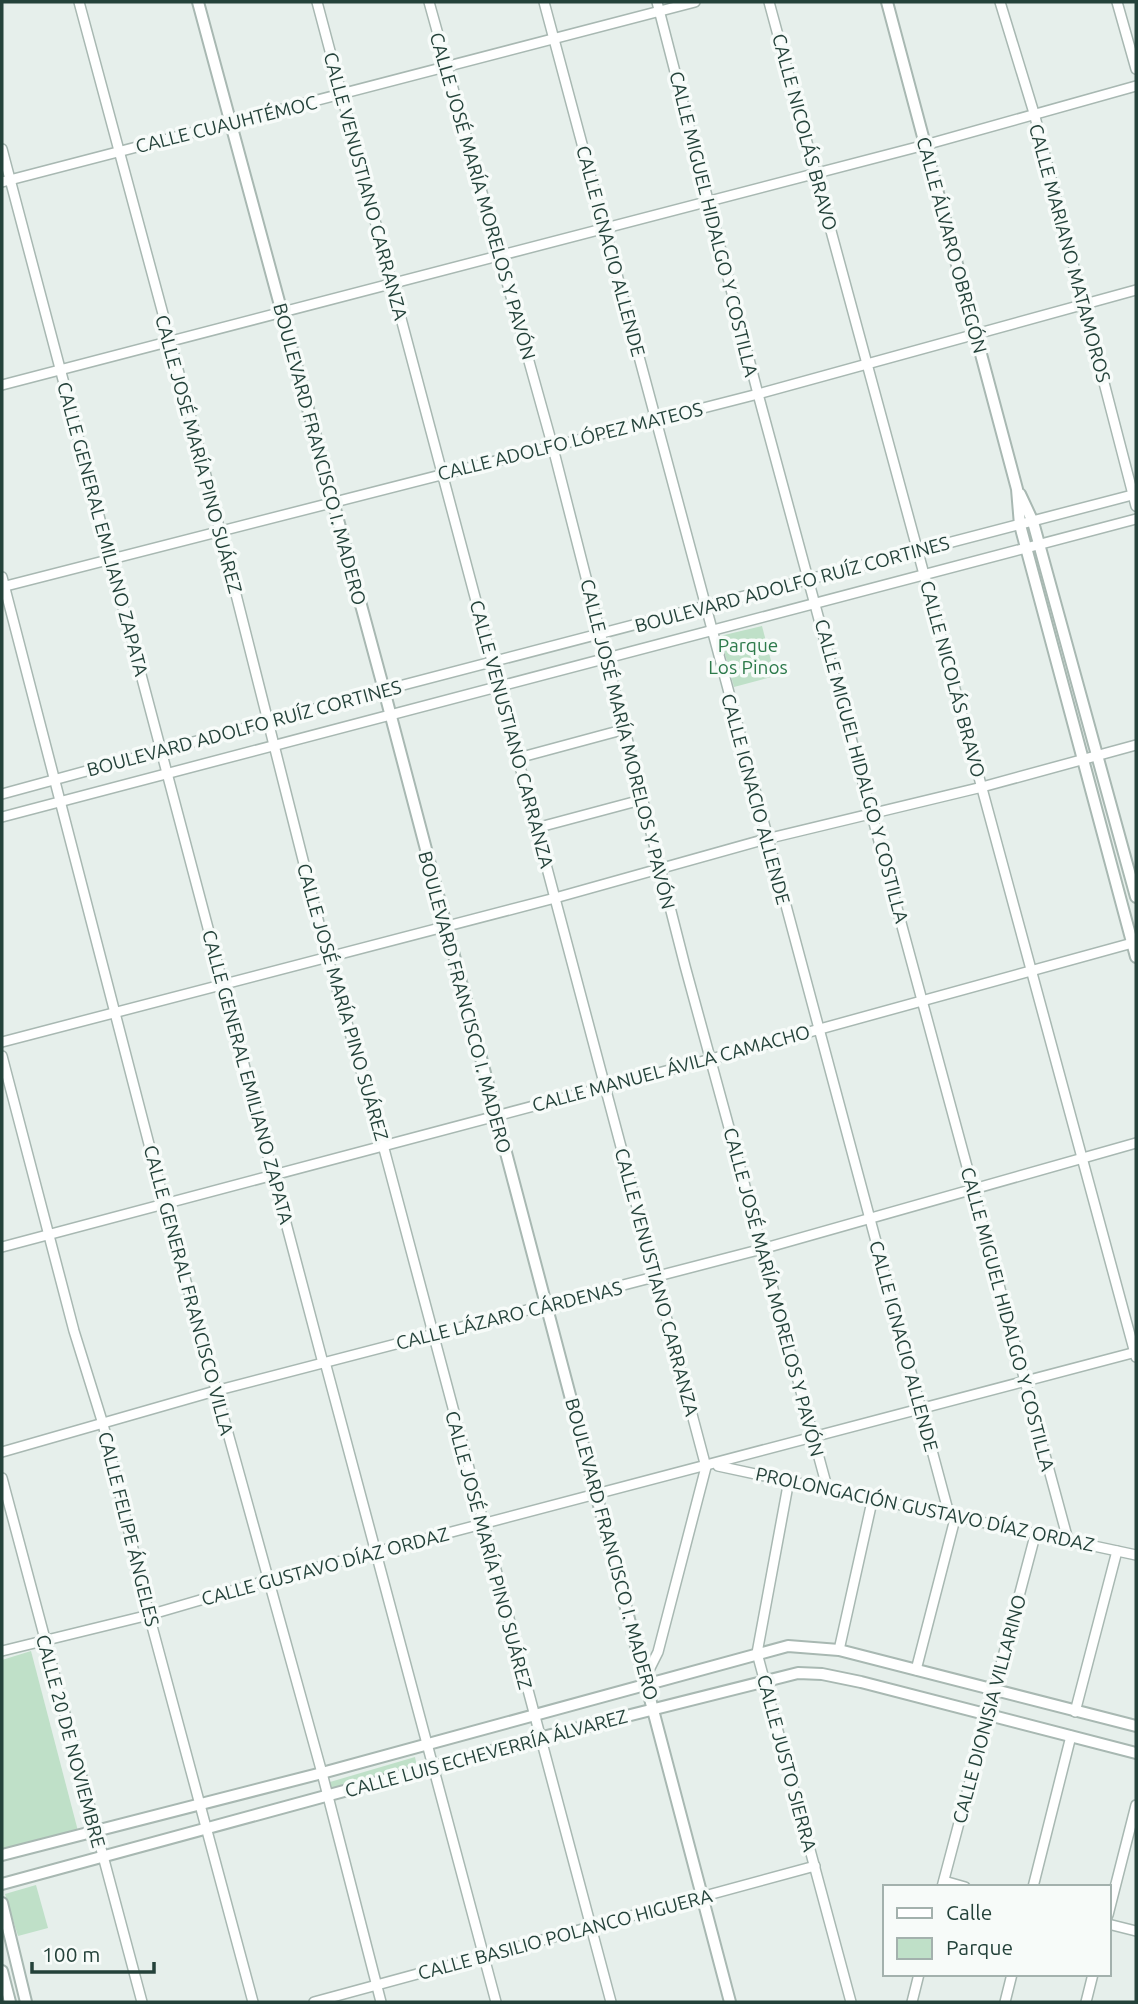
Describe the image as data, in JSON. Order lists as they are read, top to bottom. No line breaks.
{"streets":{"street":["CALLE CUAUHTÉMOC","CALLE NICOLÁS BRAVO","CALLE VENUSTIANO CARRANZA","CALLE JOSÉ MARÍA MORELOS Y PAVÓN","CALLE MIGUEL HIDALGO Y COSTILLA","CALLE ÁLVARO OBREGÓN","CALLE IGNACIO ALLENDE","CALLE MARIANO MATAMOROS","CALLE ADOLFO LÓPEZ MATEOS","CALLE JOSÉ MARÍA PINO SUÁREZ","BOULEVARD FRANCISCO I. MADERO","CALLE GENERAL EMILIANO ZAPATA","BOULEVARD ADOLFO RUÍZ CORTINES","CALLE MANUEL ÁVILA CAMACHO","CALLE GENERAL FRANCISCO VILLA","CALLE LÁZARO CÁRDENAS","PROLONGACIÓN GUSTAVO DÍAZ ORDAZ","CALLE FELIPE ÁNGELES","CALLE GUSTAVO DÍAZ ORDAZ","CALLE DIONISIA VILLARINO","CALLE 20 DE NOVIEMBRE","CALLE LUIS ECHEVERRÍA ÁLVAREZ","CALLE JUSTO SIERRA","CALLE BASILIO POLANCO HIGUERA"]},"crossings":[["CALLE CUAUHTÉMOC","CALLE VENUSTIANO CARRANZA"],["CALLE CUAUHTÉMOC","CALLE JOSÉ MARÍA MORELOS Y PAVÓN"],["CALLE CUAUHTÉMOC","CALLE MIGUEL HIDALGO Y COSTILLA"],["CALLE CUAUHTÉMOC","CALLE IGNACIO ALLENDE"],["CALLE CUAUHTÉMOC","CALLE JOSÉ MARÍA PINO SUÁREZ"],["CALLE CUAUHTÉMOC","BOULEVARD FRANCISCO I. MADERO"],["CALLE CUAUHTÉMOC","CALLE GENERAL EMILIANO ZAPATA"],["CALLE NICOLÁS BRAVO","CALLE ADOLFO LÓPEZ MATEOS"],["CALLE NICOLÁS BRAVO","BOULEVARD ADOLFO RUÍZ CORTINES"],["CALLE NICOLÁS BRAVO","CALLE MANUEL ÁVILA CAMACHO"],["CALLE NICOLÁS BRAVO","CALLE LÁZARO CÁRDENAS"],["CALLE NICOLÁS BRAVO","CALLE GUSTAVO DÍAZ ORDAZ"],["CALLE VENUSTIANO CARRANZA","CALLE ADOLFO LÓPEZ MATEOS"],["CALLE VENUSTIANO CARRANZA","BOULEVARD ADOLFO RUÍZ CORTINES"],["CALLE VENUSTIANO CARRANZA","CALLE MANUEL ÁVILA CAMACHO"],["CALLE VENUSTIANO CARRANZA","CALLE LÁZARO CÁRDENAS"],["CALLE VENUSTIANO CARRANZA","PROLONGACIÓN GUSTAVO DÍAZ ORDAZ"],["CALLE VENUSTIANO CARRANZA","CALLE GUSTAVO DÍAZ ORDAZ"],["CALLE JOSÉ MARÍA MORELOS Y PAVÓN","CALLE ADOLFO LÓPEZ MATEOS"],["CALLE JOSÉ MARÍA MORELOS Y PAVÓN","BOULEVARD ADOLFO RUÍZ CORTINES"],["CALLE JOSÉ MARÍA MORELOS Y PAVÓN","CALLE MANUEL ÁVILA CAMACHO"],["CALLE JOSÉ MARÍA MORELOS Y PAVÓN","CALLE LÁZARO CÁRDENAS"],["CALLE JOSÉ MARÍA MORELOS Y PAVÓN","PROLONGACIÓN GUSTAVO DÍAZ ORDAZ"],["CALLE JOSÉ MARÍA MORELOS Y PAVÓN","CALLE GUSTAVO DÍAZ ORDAZ"],["CALLE MIGUEL HIDALGO Y COSTILLA","CALLE ADOLFO LÓPEZ MATEOS"],["CALLE MIGUEL HIDALGO Y COSTILLA","BOULEVARD ADOLFO RUÍZ CORTINES"],["CALLE MIGUEL HIDALGO Y COSTILLA","CALLE MANUEL ÁVILA CAMACHO"],["CALLE MIGUEL HIDALGO Y COSTILLA","CALLE LÁZARO CÁRDENAS"],["CALLE MIGUEL HIDALGO Y COSTILLA","PROLONGACIÓN GUSTAVO DÍAZ ORDAZ"],["CALLE MIGUEL HIDALGO Y COSTILLA","CALLE GUSTAVO DÍAZ ORDAZ"],["CALLE ÁLVARO OBREGÓN","CALLE ADOLFO LÓPEZ MATEOS"],["CALLE ÁLVARO OBREGÓN","BOULEVARD ADOLFO RUÍZ CORTINES"],["CALLE ÁLVARO OBREGÓN","CALLE MANUEL ÁVILA CAMACHO"],["CALLE IGNACIO ALLENDE","CALLE ADOLFO LÓPEZ MATEOS"],["CALLE IGNACIO ALLENDE","BOULEVARD ADOLFO RUÍZ CORTINES"],["CALLE IGNACIO ALLENDE","CALLE MANUEL ÁVILA CAMACHO"],["CALLE IGNACIO ALLENDE","CALLE LÁZARO CÁRDENAS"],["CALLE IGNACIO ALLENDE","PROLONGACIÓN GUSTAVO DÍAZ ORDAZ"],["CALLE IGNACIO ALLENDE","CALLE GUSTAVO DÍAZ ORDAZ"],["CALLE MARIANO MATAMOROS","CALLE ADOLFO LÓPEZ MATEOS"],["CALLE MARIANO MATAMOROS","BOULEVARD ADOLFO RUÍZ CORTINES"],["CALLE ADOLFO LÓPEZ MATEOS","CALLE JOSÉ MARÍA PINO SUÁREZ"],["CALLE ADOLFO LÓPEZ MATEOS","BOULEVARD FRANCISCO I. MADERO"],["CALLE ADOLFO LÓPEZ MATEOS","CALLE GENERAL EMILIANO ZAPATA"],["CALLE ADOLFO LÓPEZ MATEOS","CALLE GENERAL FRANCISCO VILLA"],["CALLE JOSÉ MARÍA PINO SUÁREZ","BOULEVARD ADOLFO RUÍZ CORTINES"],["CALLE JOSÉ MARÍA PINO SUÁREZ","CALLE MANUEL ÁVILA CAMACHO"],["CALLE JOSÉ MARÍA PINO SUÁREZ","CALLE LÁZARO CÁRDENAS"],["CALLE JOSÉ MARÍA PINO SUÁREZ","CALLE GUSTAVO DÍAZ ORDAZ"],["CALLE JOSÉ MARÍA PINO SUÁREZ","CALLE LUIS ECHEVERRÍA ÁLVAREZ"],["CALLE JOSÉ MARÍA PINO SUÁREZ","CALLE BASILIO POLANCO HIGUERA"],["BOULEVARD FRANCISCO I. MADERO","BOULEVARD ADOLFO RUÍZ CORTINES"],["BOULEVARD FRANCISCO I. MADERO","CALLE MANUEL ÁVILA CAMACHO"],["BOULEVARD FRANCISCO I. MADERO","CALLE LÁZARO CÁRDENAS"],["BOULEVARD FRANCISCO I. MADERO","CALLE GUSTAVO DÍAZ ORDAZ"],["BOULEVARD FRANCISCO I. MADERO","CALLE LUIS ECHEVERRÍA ÁLVAREZ"],["BOULEVARD FRANCISCO I. MADERO","CALLE BASILIO POLANCO HIGUERA"],["CALLE GENERAL EMILIANO ZAPATA","BOULEVARD ADOLFO RUÍZ CORTINES"],["CALLE GENERAL EMILIANO ZAPATA","CALLE MANUEL ÁVILA CAMACHO"],["CALLE GENERAL EMILIANO ZAPATA","CALLE LÁZARO CÁRDENAS"],["CALLE GENERAL EMILIANO ZAPATA","CALLE GUSTAVO DÍAZ ORDAZ"],["CALLE GENERAL EMILIANO ZAPATA","CALLE LUIS ECHEVERRÍA ÁLVAREZ"],["CALLE GENERAL EMILIANO ZAPATA","CALLE BASILIO POLANCO HIGUERA"],["BOULEVARD ADOLFO RUÍZ CORTINES","CALLE GENERAL FRANCISCO VILLA"],["CALLE MANUEL ÁVILA CAMACHO","CALLE GENERAL FRANCISCO VILLA"],["CALLE MANUEL ÁVILA CAMACHO","CALLE FELIPE ÁNGELES"],["CALLE GENERAL FRANCISCO VILLA","CALLE LÁZARO CÁRDENAS"],["CALLE GENERAL FRANCISCO VILLA","CALLE GUSTAVO DÍAZ ORDAZ"],["CALLE GENERAL FRANCISCO VILLA","CALLE LUIS ECHEVERRÍA ÁLVAREZ"],["CALLE GENERAL FRANCISCO VILLA","CALLE BASILIO POLANCO HIGUERA"],["CALLE LÁZARO CÁRDENAS","CALLE FELIPE ÁNGELES"],["PROLONGACIÓN GUSTAVO DÍAZ ORDAZ","CALLE GUSTAVO DÍAZ ORDAZ"],["PROLONGACIÓN GUSTAVO DÍAZ ORDAZ","CALLE DIONISIA VILLARINO"],["PROLONGACIÓN GUSTAVO DÍAZ ORDAZ","CALLE JUSTO SIERRA"],["CALLE FELIPE ÁNGELES","CALLE GUSTAVO DÍAZ ORDAZ"],["CALLE FELIPE ÁNGELES","CALLE LUIS ECHEVERRÍA ÁLVAREZ"],["CALLE GUSTAVO DÍAZ ORDAZ","CALLE 20 DE NOVIEMBRE"],["CALLE DIONISIA VILLARINO","CALLE LUIS ECHEVERRÍA ÁLVAREZ"],["CALLE 20 DE NOVIEMBRE","CALLE LUIS ECHEVERRÍA ÁLVAREZ"],["CALLE LUIS ECHEVERRÍA ÁLVAREZ","CALLE JUSTO SIERRA"],["CALLE JUSTO SIERRA","CALLE BASILIO POLANCO HIGUERA"]],"parks":["Parque Los Pinos"],"legend":["Calle","Parque"],"scale_bar":"100 m"}
